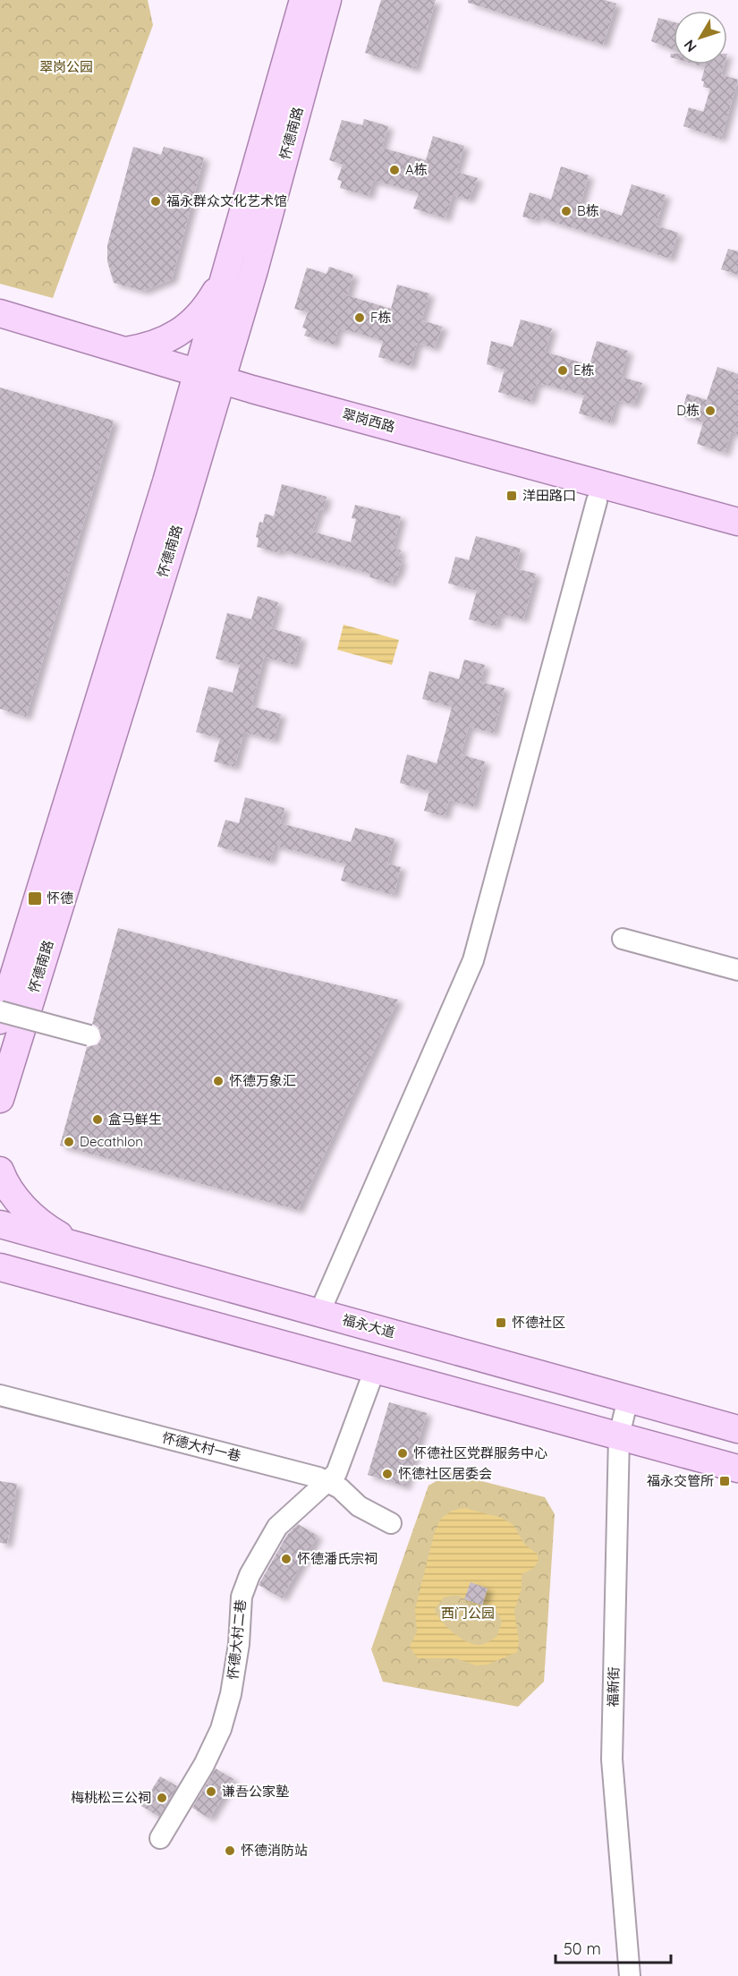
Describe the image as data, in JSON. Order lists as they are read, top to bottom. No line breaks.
{"streets":{"main road":["怀德南路","翠岗西路","福永大道"],"street":["怀德大村一巷","怀德大村二巷","福新街"]},"crossings":[["怀德南路","翠岗西路"],["福永大道","福新街"],["怀德大村一巷","怀德大村二巷"]],"parks":["翠岗公园","西门公园"],"places":{"other":["A栋","福永群众文化艺术馆","B栋","F栋","E栋","D栋","怀德万象汇","盒马鲜生","Decathlon","怀德社区党群服务中心","怀德社区居委会","怀德潘氏宗祠","谦吾公家塾","梅桃松三公祠","怀德消防站"],"transit":["洋田路口","怀德","怀德社区","福永交管所"]},"scale_bar":"50 m","north":"bottom left"}
